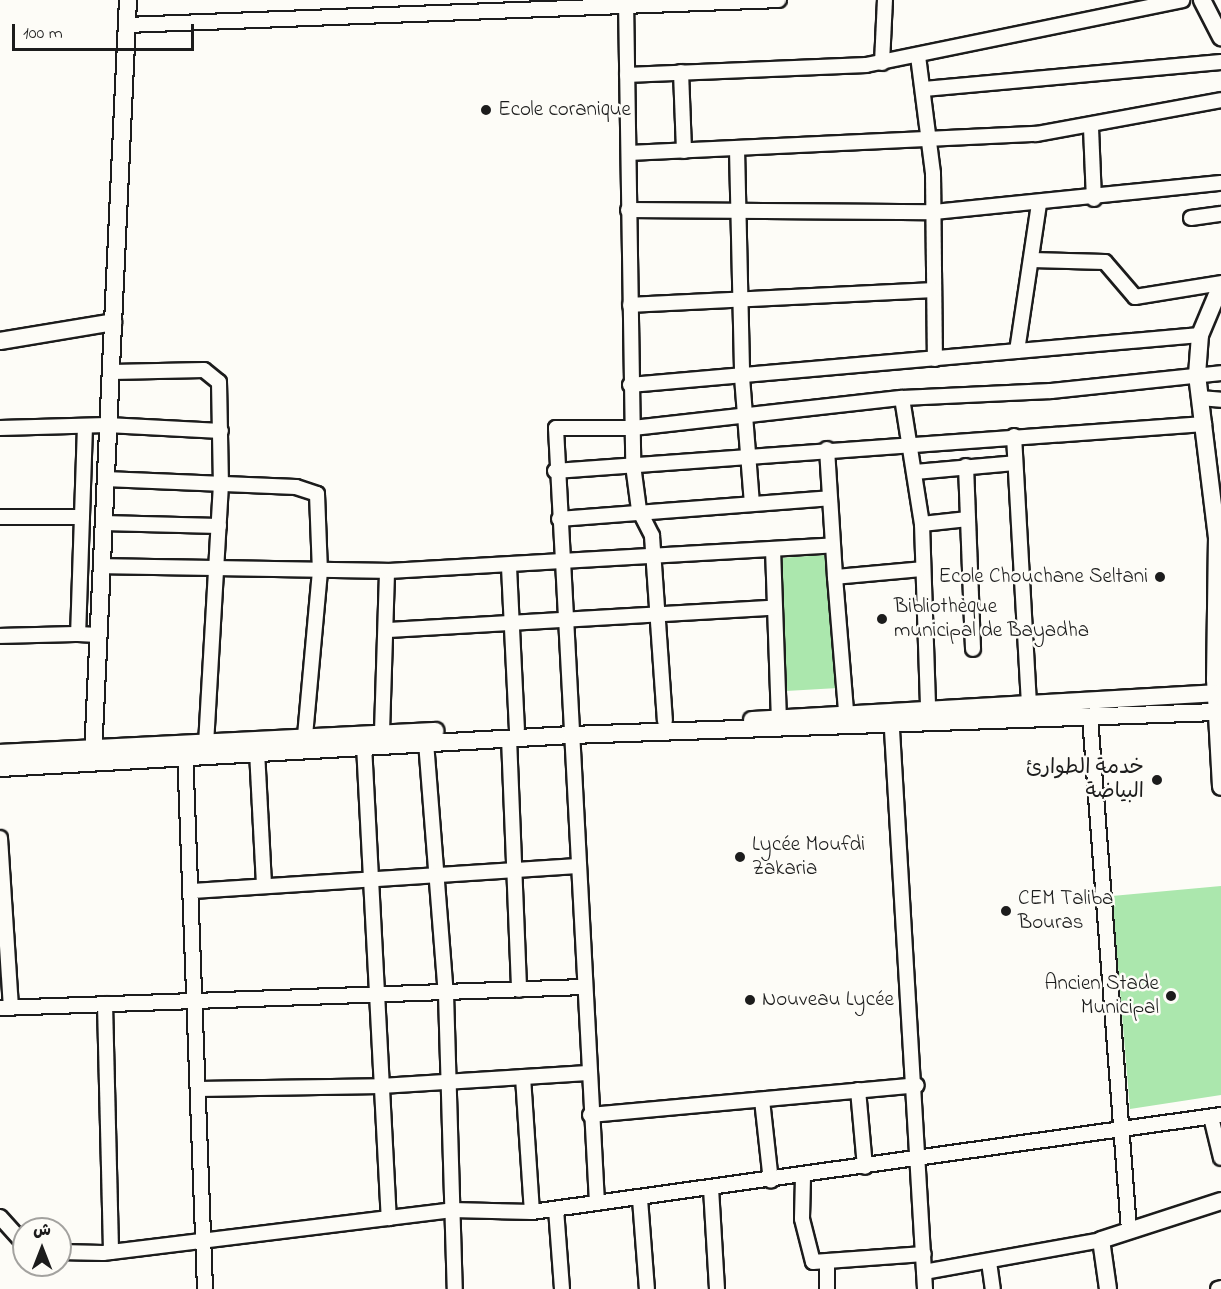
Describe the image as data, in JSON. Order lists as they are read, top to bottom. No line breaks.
{"places":["Ecole coranique","Ecole Chouchane Seltani","Bibliothèque municipal de Bayadha","خدمة الطوارئ البياضة","Lycée Moufdi Zakaria","CEM Taliba Bouras","Ancien Stade Municipal","Nouveau Lycée"],"scale_bar":"100 m","north":"top"}
